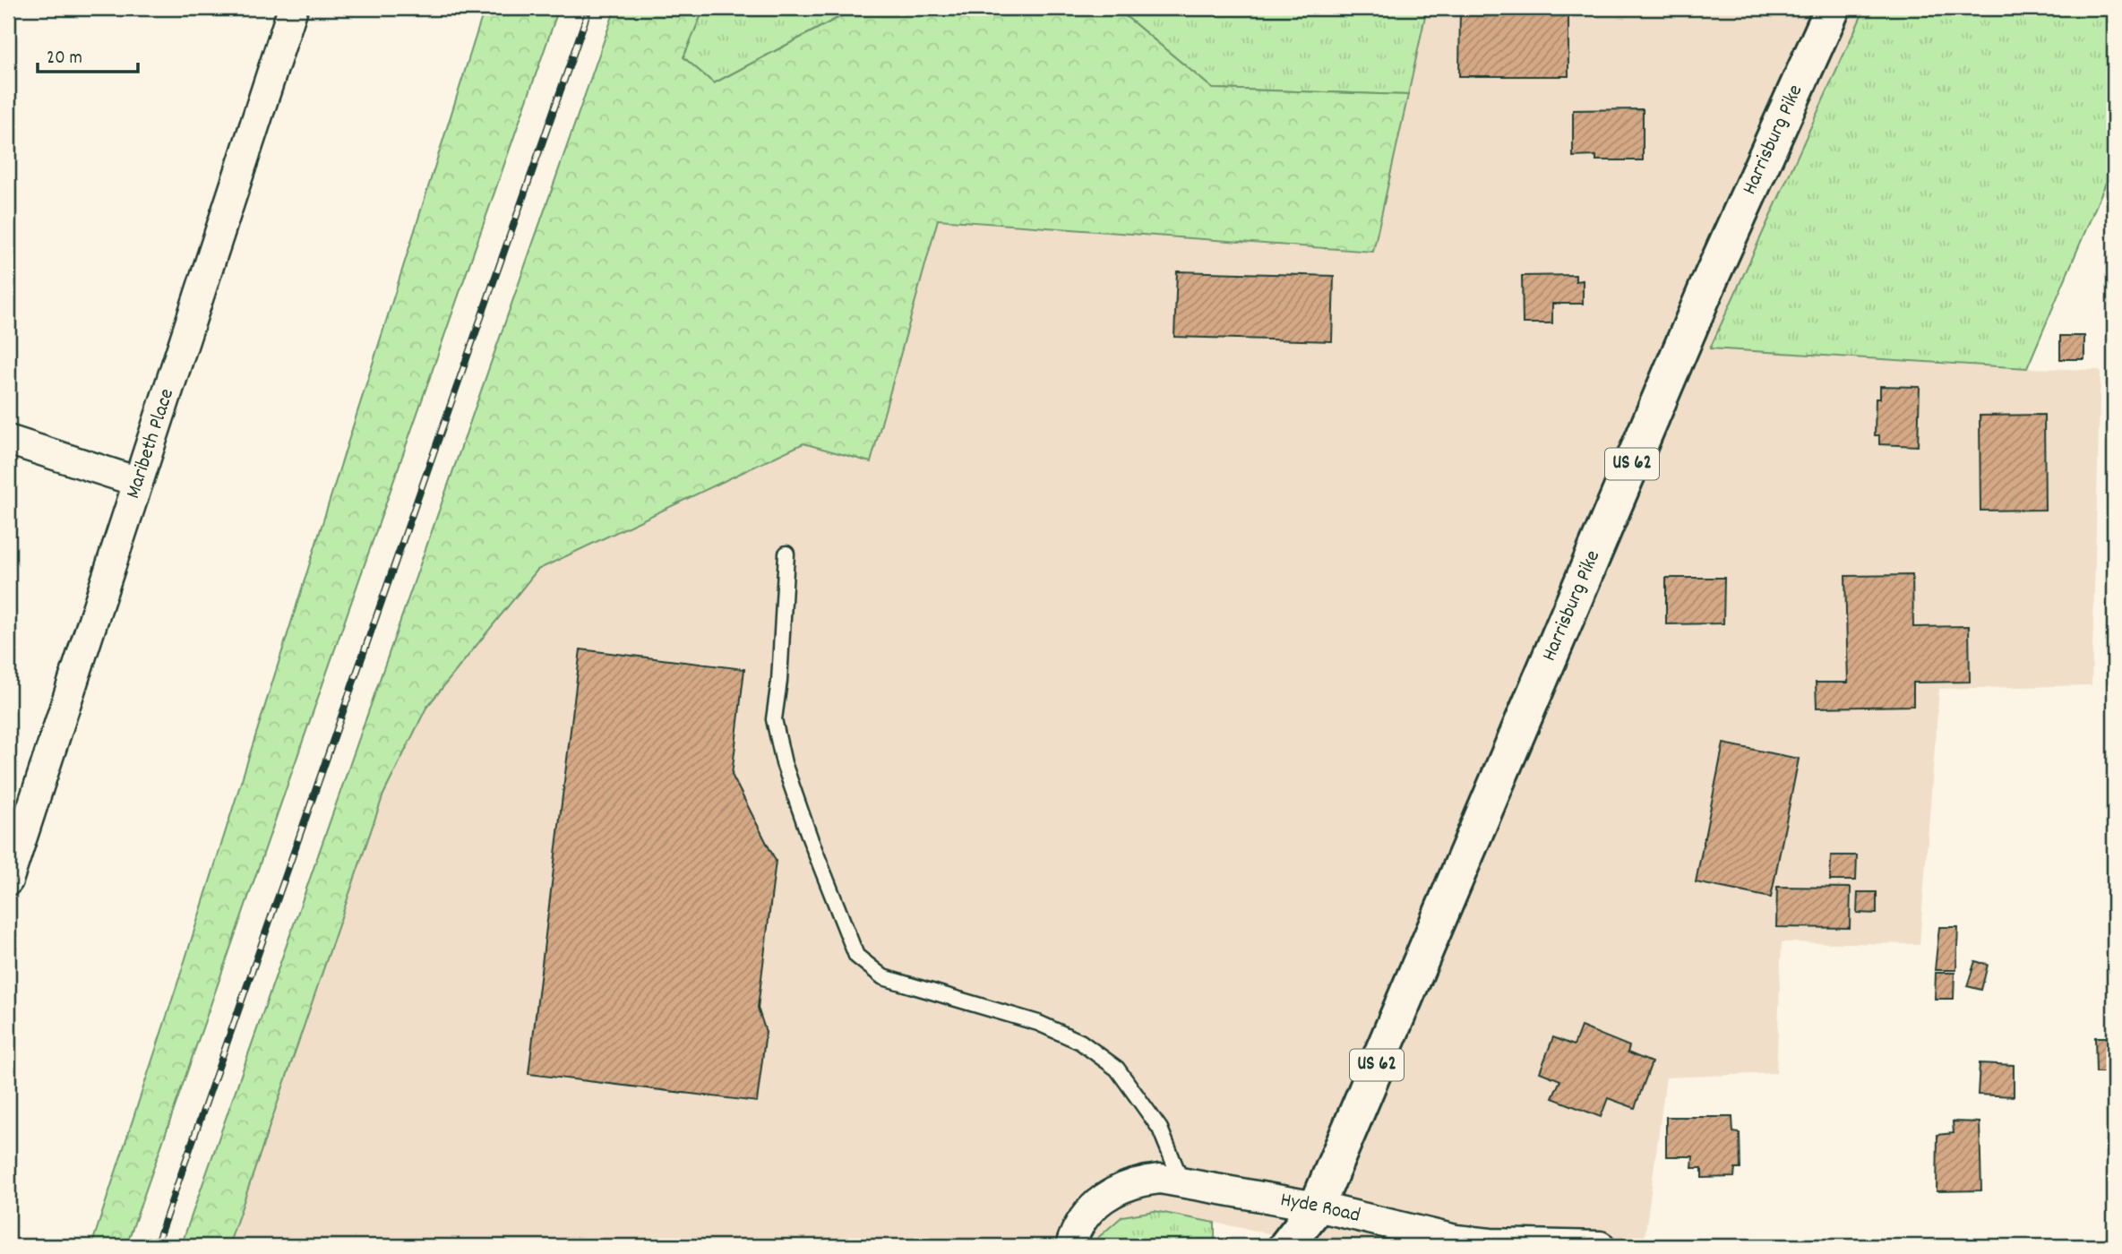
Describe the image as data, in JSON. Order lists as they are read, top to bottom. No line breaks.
{"streets":{"main road":["Harrisburg Pike","US 62"],"street":["Maribeth Place","Hyde Road"]},"crossings":[["Harrisburg Pike","Hyde Road"]],"scale_bar":"20 m"}
